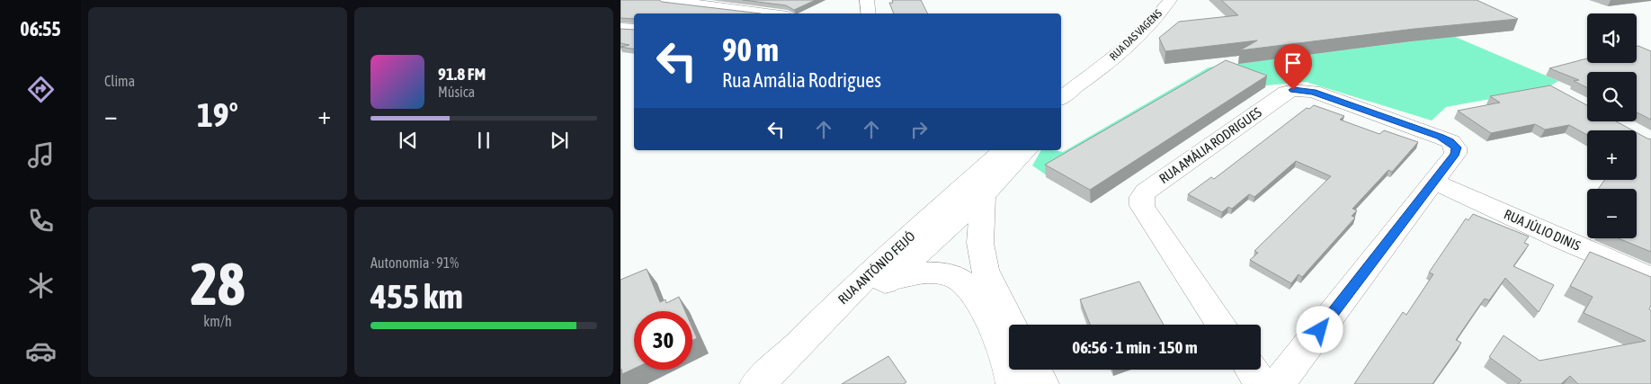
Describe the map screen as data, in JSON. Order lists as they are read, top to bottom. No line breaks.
{"streets":{"street":["RUA DAS VAGENS","RUA AMÁLIA RODRIGUES","RUA JÚLIO DINIS","RUA ANTÓNIO FEIJÓ"]},"crossings":[["RUA AMÁLIA RODRIGUES","RUA JÚLIO DINIS"]],"page":{"tabs":"06:55","tile":["Clima",["28","km/h"],["Autonomia · 91%","455 km"]],"map_buttons":["+","−"],"turn":["90 m","Rua Amália Rodrigues"],"song":["91.8 FM","Música"],"heat":["−","19°","+"],"limit":"30","trip":"06:56 · 1 min · 150 m"}}
